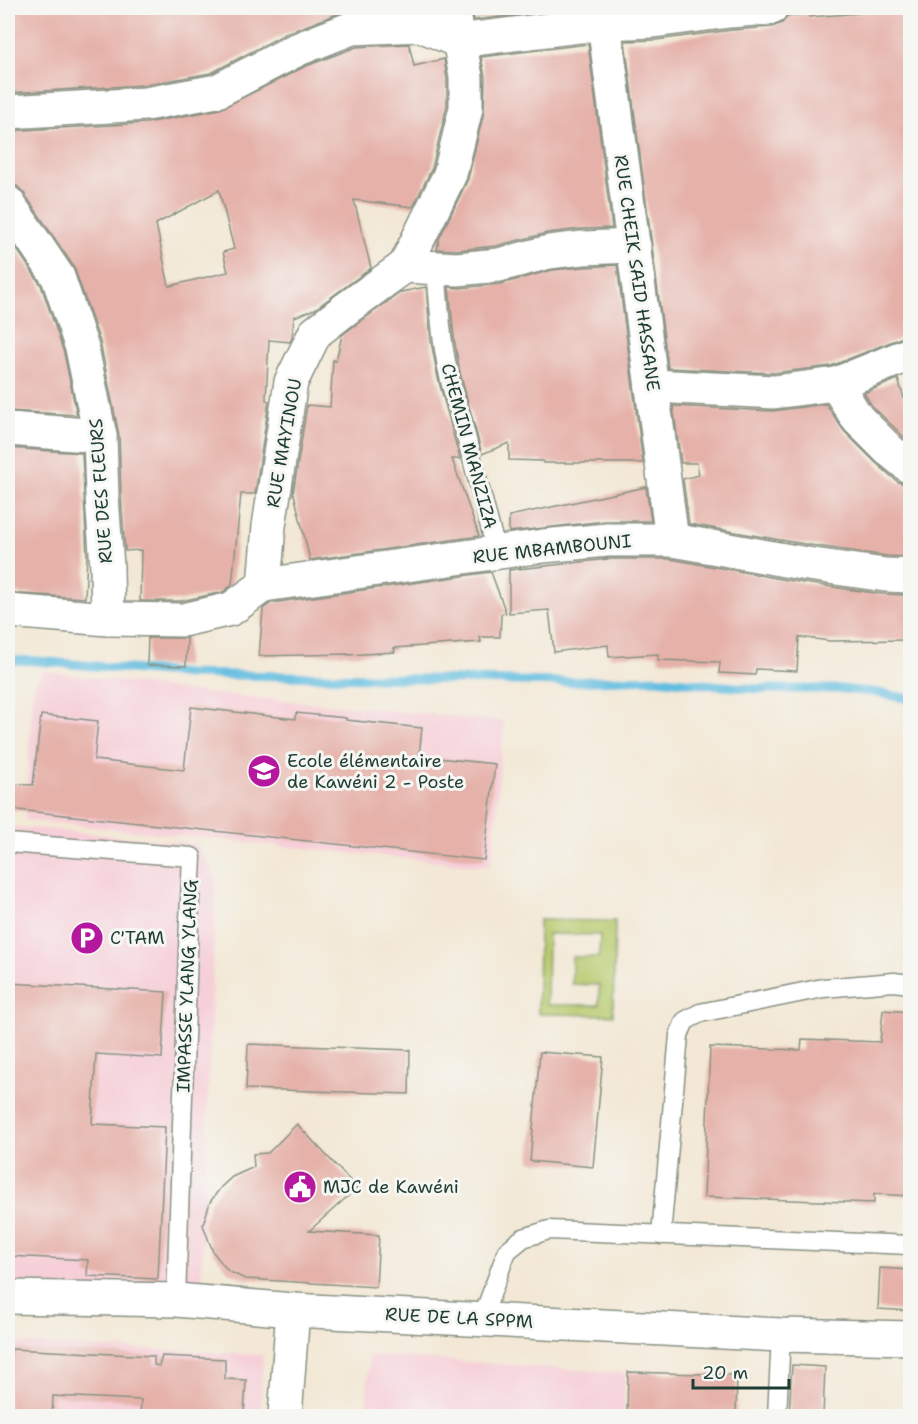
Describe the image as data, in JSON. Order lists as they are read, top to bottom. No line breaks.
{"streets":{"street":["RUE CHEIK SAID HASSANE","RUE MAYINOU","RUE DES FLEURS","RUE MBAMBOUNI","RUE DE LA SPPM"],"lane":["CHEMIN MANZIZA","IMPASSE YLANG YLANG"]},"crossings":[["RUE CHEIK SAID HASSANE","RUE MBAMBOUNI"],["RUE MAYINOU","CHEMIN MANZIZA"],["RUE MAYINOU","RUE MBAMBOUNI"],["CHEMIN MANZIZA","RUE MBAMBOUNI"],["IMPASSE YLANG YLANG","RUE DE LA SPPM"]],"places":{"school or university":["Ecole élémentaire de Kawéni 2 - Poste"],"parking":["C'TAM"],"public building":["MJC de Kawéni"]},"scale_bar":"20 m"}
